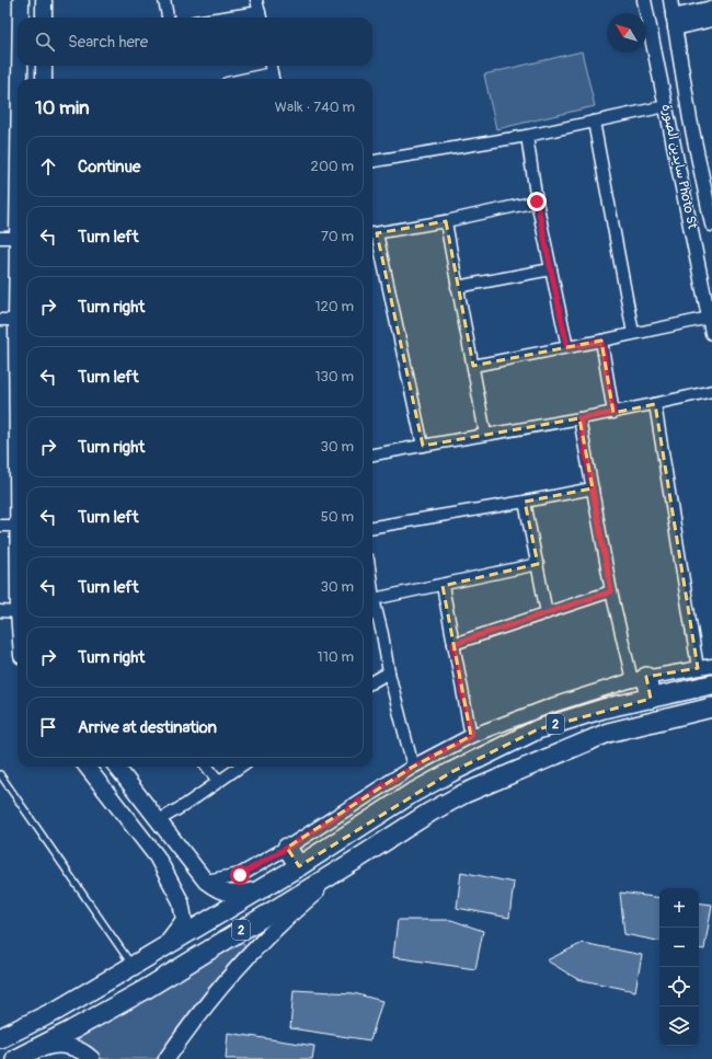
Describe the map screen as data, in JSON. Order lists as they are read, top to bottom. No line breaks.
{"streets":{"highway":["2"],"street":["سايدين الصورة Photo St"]},"north":"top left","page":{"search":"Search here","heading":["10 min","Walk · 740 m"],"list":[["Continue","200 m"],["Turn left","70 m"],["Turn right","120 m"],["Turn left","130 m"],["Turn right","30 m"],["Turn left","50 m"],["Turn left","30 m"],["Turn right","110 m"],"Arrive at destination"],"map_buttons":["+","−"]}}
